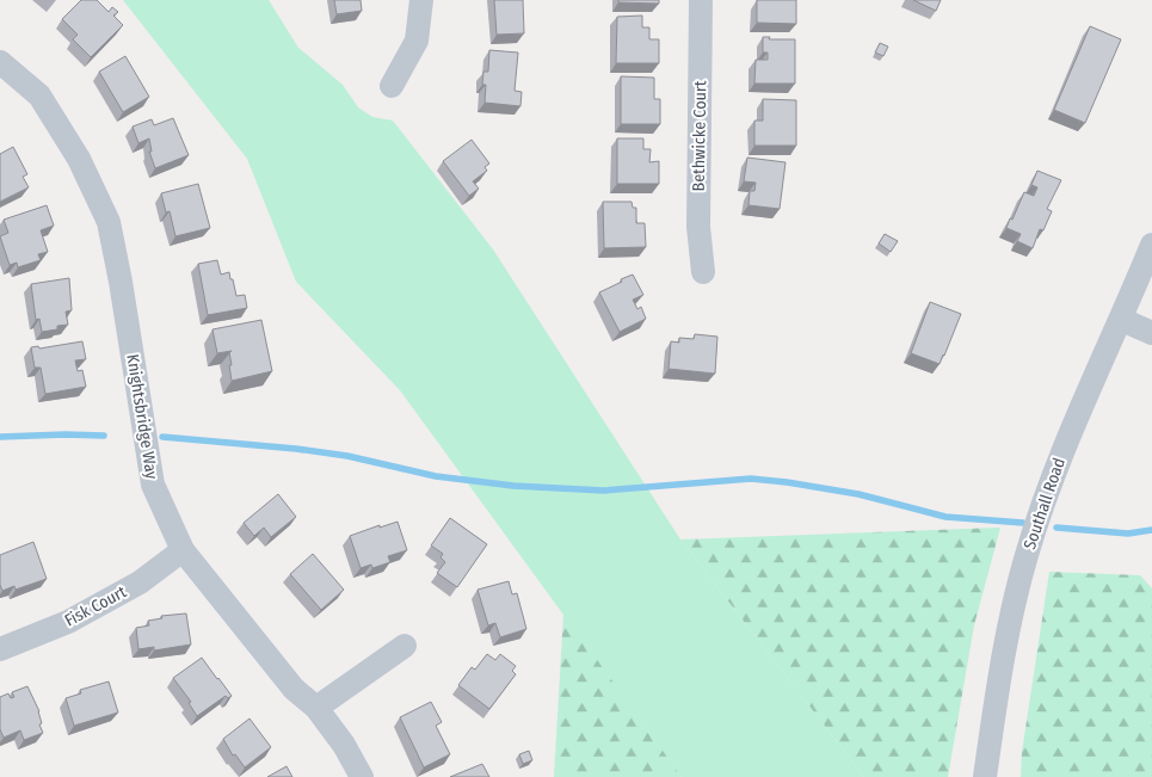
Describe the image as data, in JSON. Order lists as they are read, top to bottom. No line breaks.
{"streets":{"street":["Bethwicke Court","Knightsbridge Way","Southall Road","Fisk Court"]},"crossings":[["Knightsbridge Way","Fisk Court"]]}
